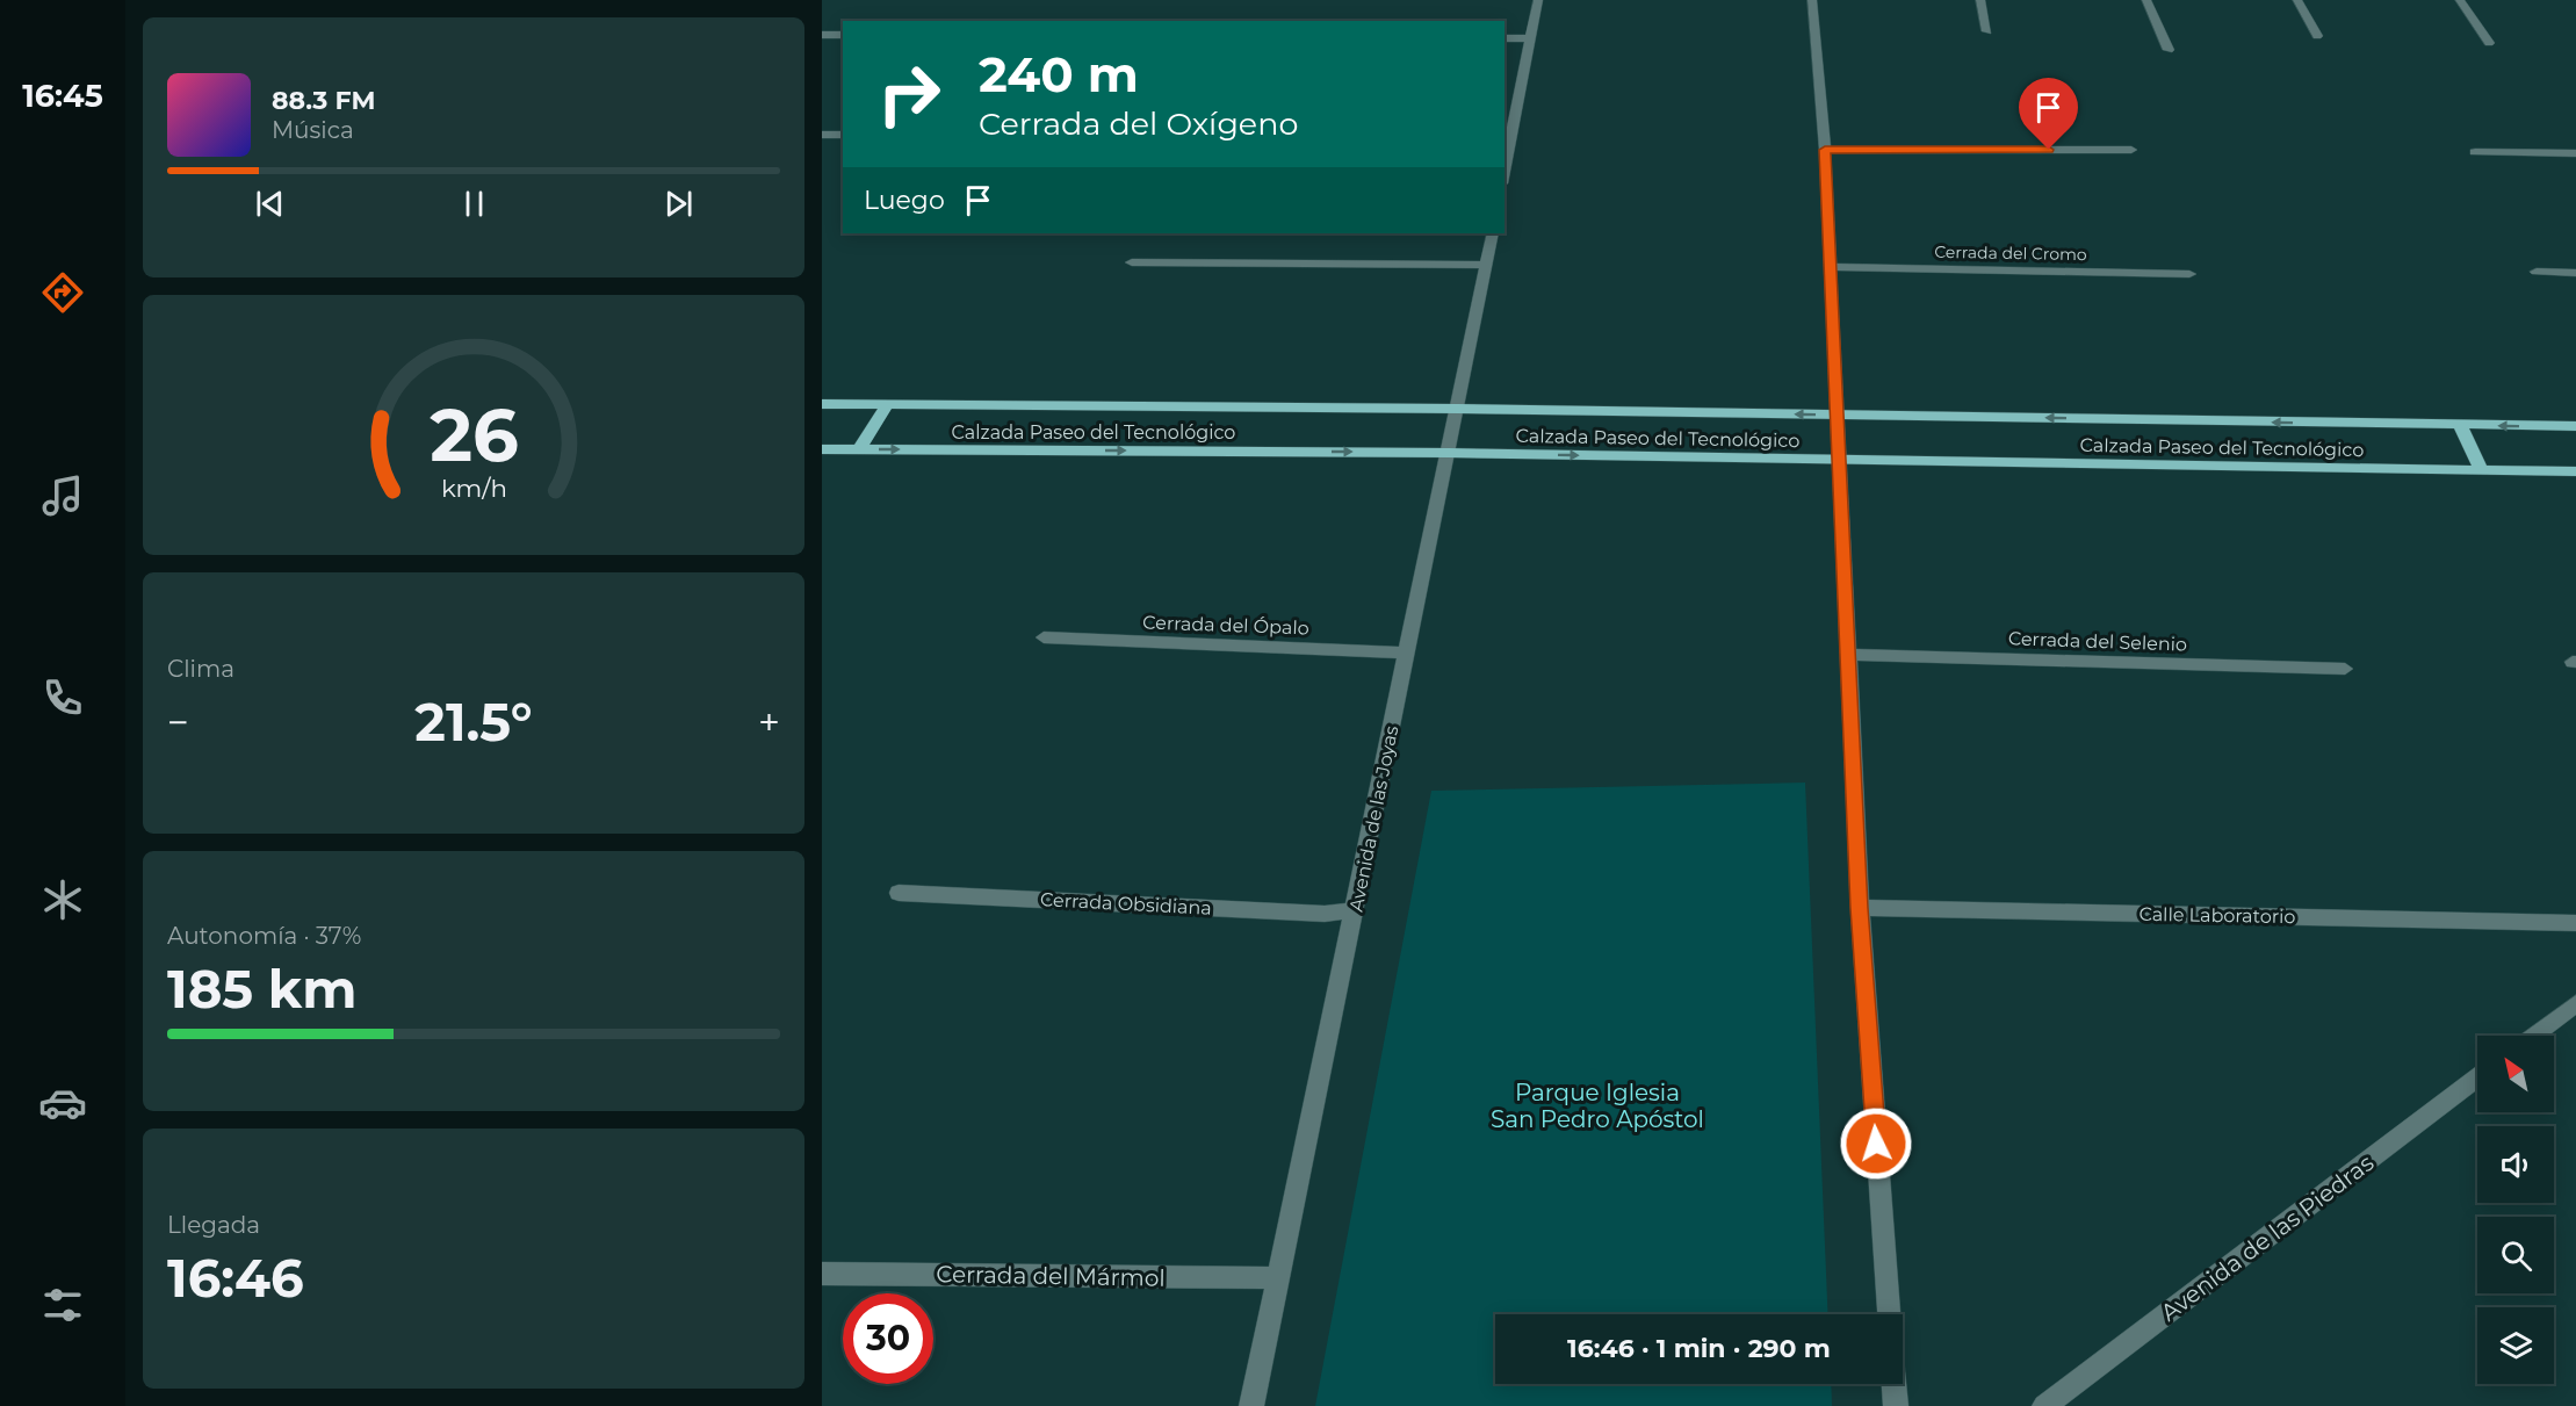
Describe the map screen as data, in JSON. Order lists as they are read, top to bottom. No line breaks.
{"streets":{"main road":["Calzada Paseo del Tecnológico"],"street":["Cerrada del Cromo","Cerrada del Ópalo","Cerrada del Selenio","Avenida de las Joyas","Cerrada Obsidiana","Calle Laboratorio","Avenida de las Piedras","Cerrada del Mármol"]},"crossings":[["Calzada Paseo del Tecnológico","Avenida de las Joyas"],["Cerrada del Ópalo","Avenida de las Joyas"],["Avenida de las Joyas","Cerrada Obsidiana"],["Avenida de las Joyas","Cerrada del Mármol"]],"parks":["Parque Iglesia San Pedro Apóstol"],"north":"top left","page":{"tabs":"16:45","turn":["240 m","Cerrada del Oxígeno"],"song":["88.3 FM","Música"],"then":"Luego","tile":["Clima",["Autonomía · 37%","185 km"],["Llegada","16:46"]],"heat":["−","21.5°","+"],"limit":"30","trip":"16:46 · 1 min · 290 m","gauge":["26","km/h"]}}
